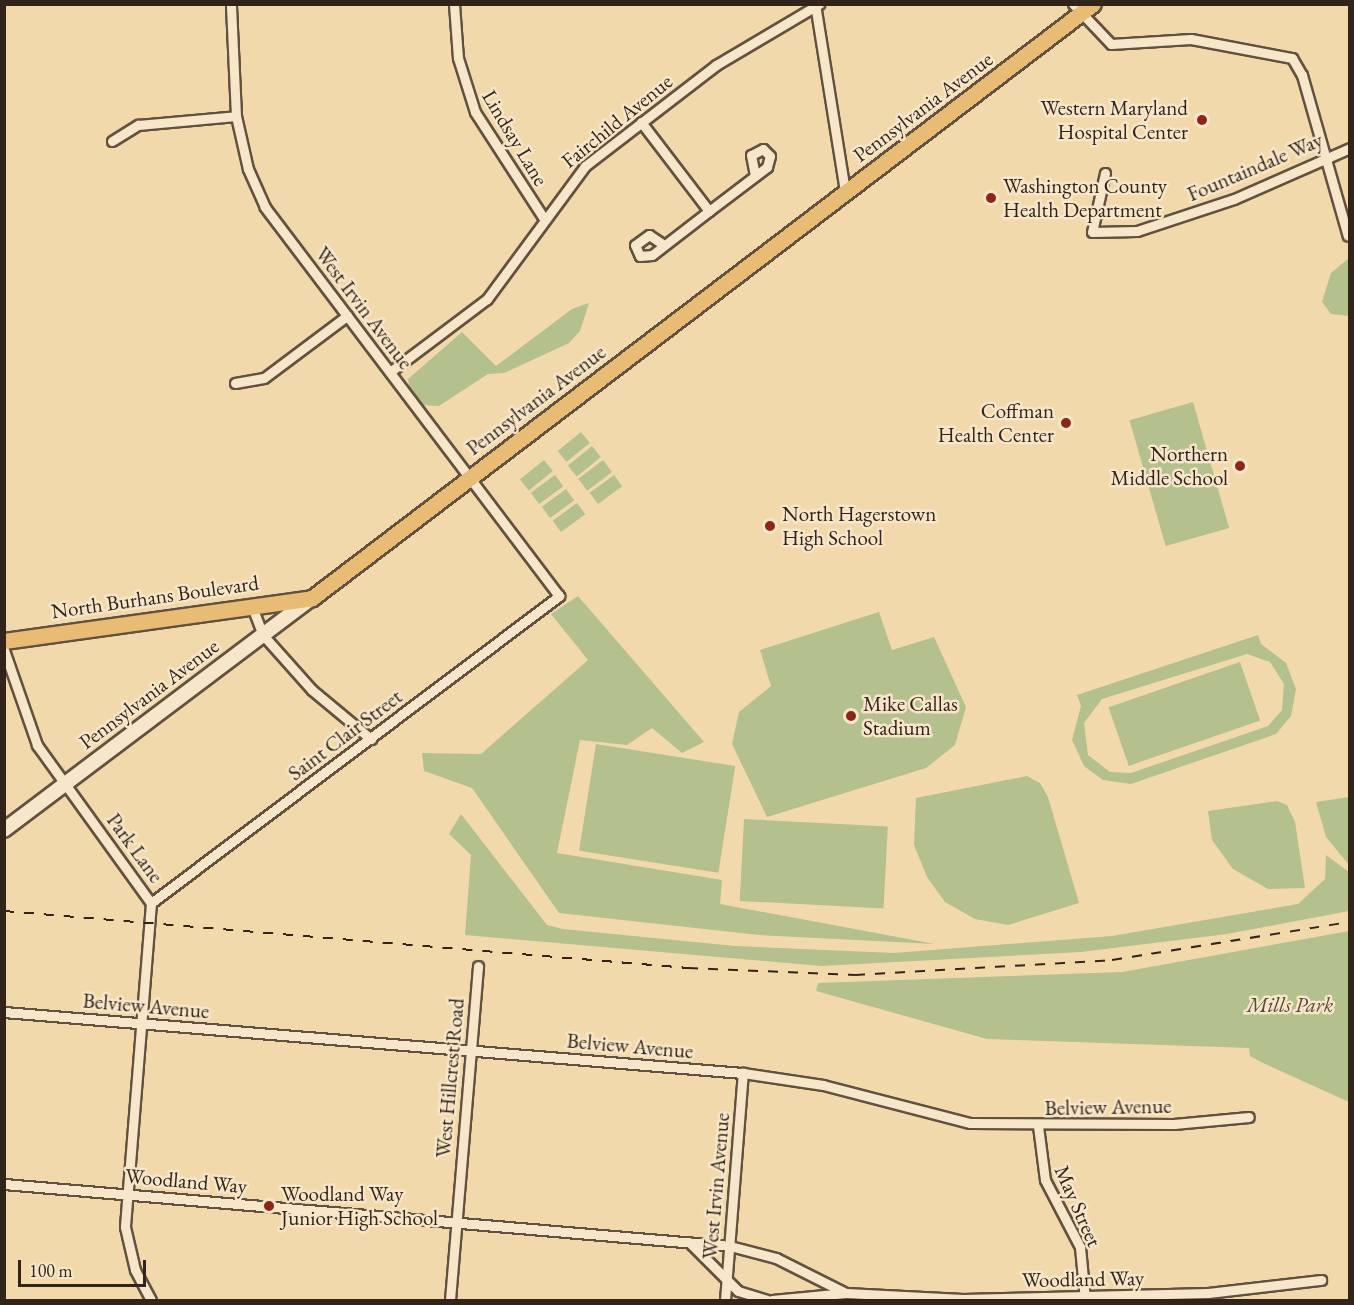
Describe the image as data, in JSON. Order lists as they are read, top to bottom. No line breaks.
{"streets":{"main road":["Pennsylvania Avenue","North Burhans Boulevard"],"street":["Fairchild Avenue","Lindsay Lane","Fountaindale Way","West Irvin Avenue","Saint Clair Street","Park Lane","Belview Avenue","West Hillcrest Road","Woodland Way","May Street"]},"crossings":[["Pennsylvania Avenue","West Irvin Avenue"],["Pennsylvania Avenue","North Burhans Boulevard"],["Pennsylvania Avenue","Park Lane"],["Fairchild Avenue","Lindsay Lane"],["Fairchild Avenue","West Irvin Avenue"],["West Irvin Avenue","Saint Clair Street"],["West Irvin Avenue","Belview Avenue"],["West Irvin Avenue","Woodland Way"],["Saint Clair Street","Park Lane"],["Park Lane","Belview Avenue"],["Park Lane","Woodland Way"],["Belview Avenue","West Hillcrest Road"],["Belview Avenue","May Street"],["West Hillcrest Road","Woodland Way"],["Woodland Way","May Street"]],"parks":["Mills Park"],"places":["Western Maryland Hospital Center","Washington County Health Department","Coffman Health Center","Northern Middle School","North Hagerstown High School","Mike Callas Stadium","Woodland Way Junior High School"],"scale_bar":"100 m"}
